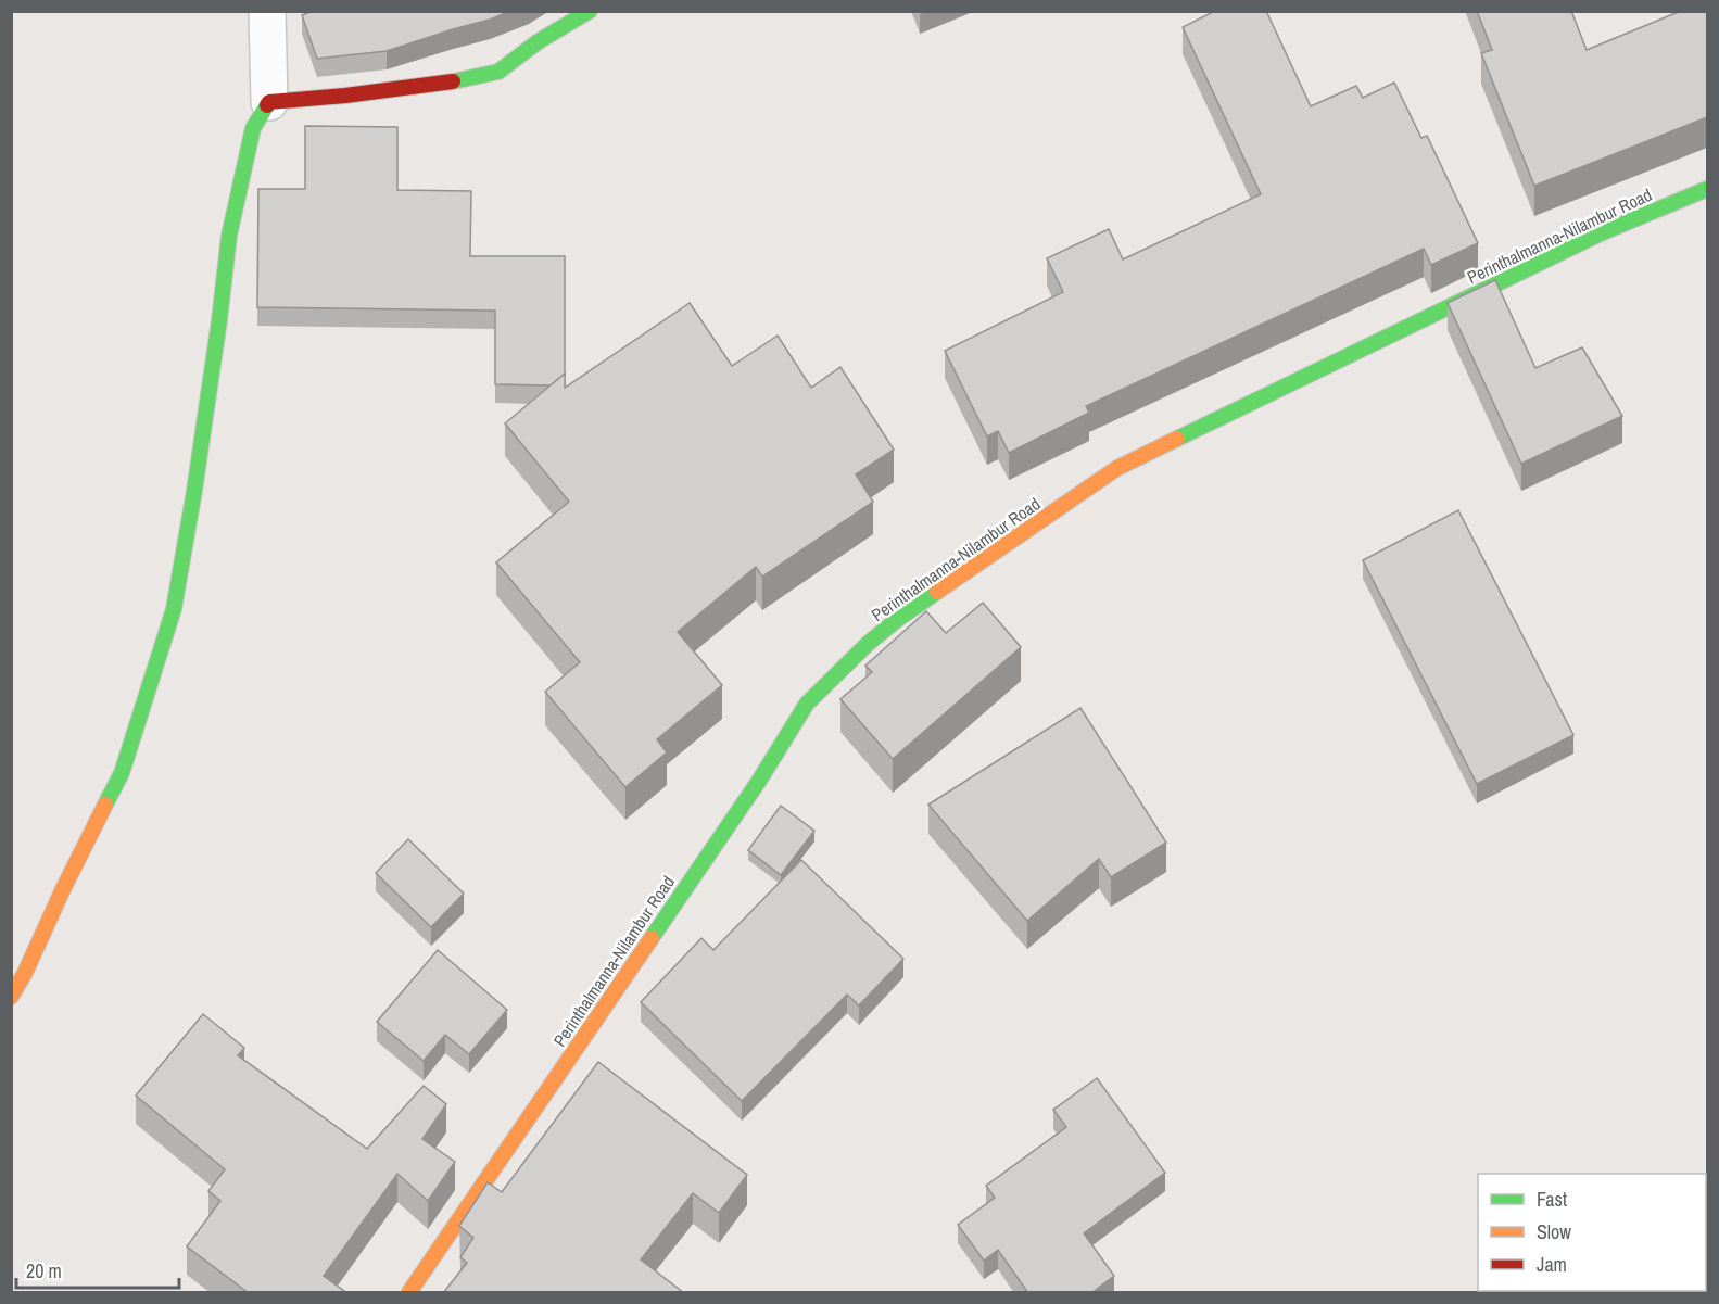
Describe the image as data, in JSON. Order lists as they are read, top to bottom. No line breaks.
{"streets":{"main road":["Perinthalmanna-Nilambur Road"]},"legend":["Fast","Slow","Jam"],"scale_bar":"20 m"}
